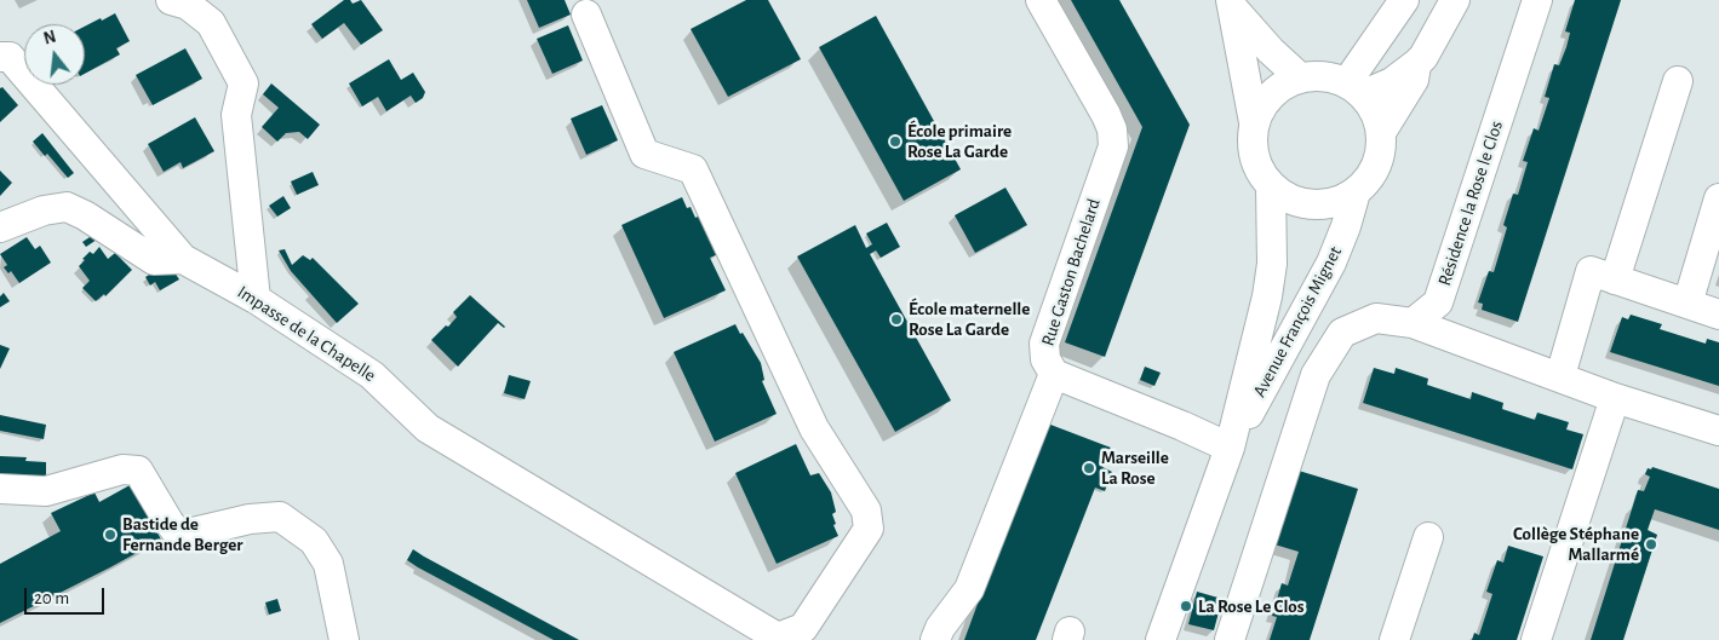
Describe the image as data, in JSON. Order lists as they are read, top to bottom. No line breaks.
{"streets":{"street":["Résidence la Rose le Clos","Rue Gaston Bachelard","Avenue François Mignet","Impasse de la Chapelle"]},"crossings":[["Rue Gaston Bachelard","Avenue François Mignet"]],"places":["École primaire Rose La Garde","École maternelle Rose La Garde","Marseille La Rose","Bastide de Fernande Berger","Collège Stéphane Mallarmé","La Rose Le Clos"],"scale_bar":"20 m","north":"top"}
